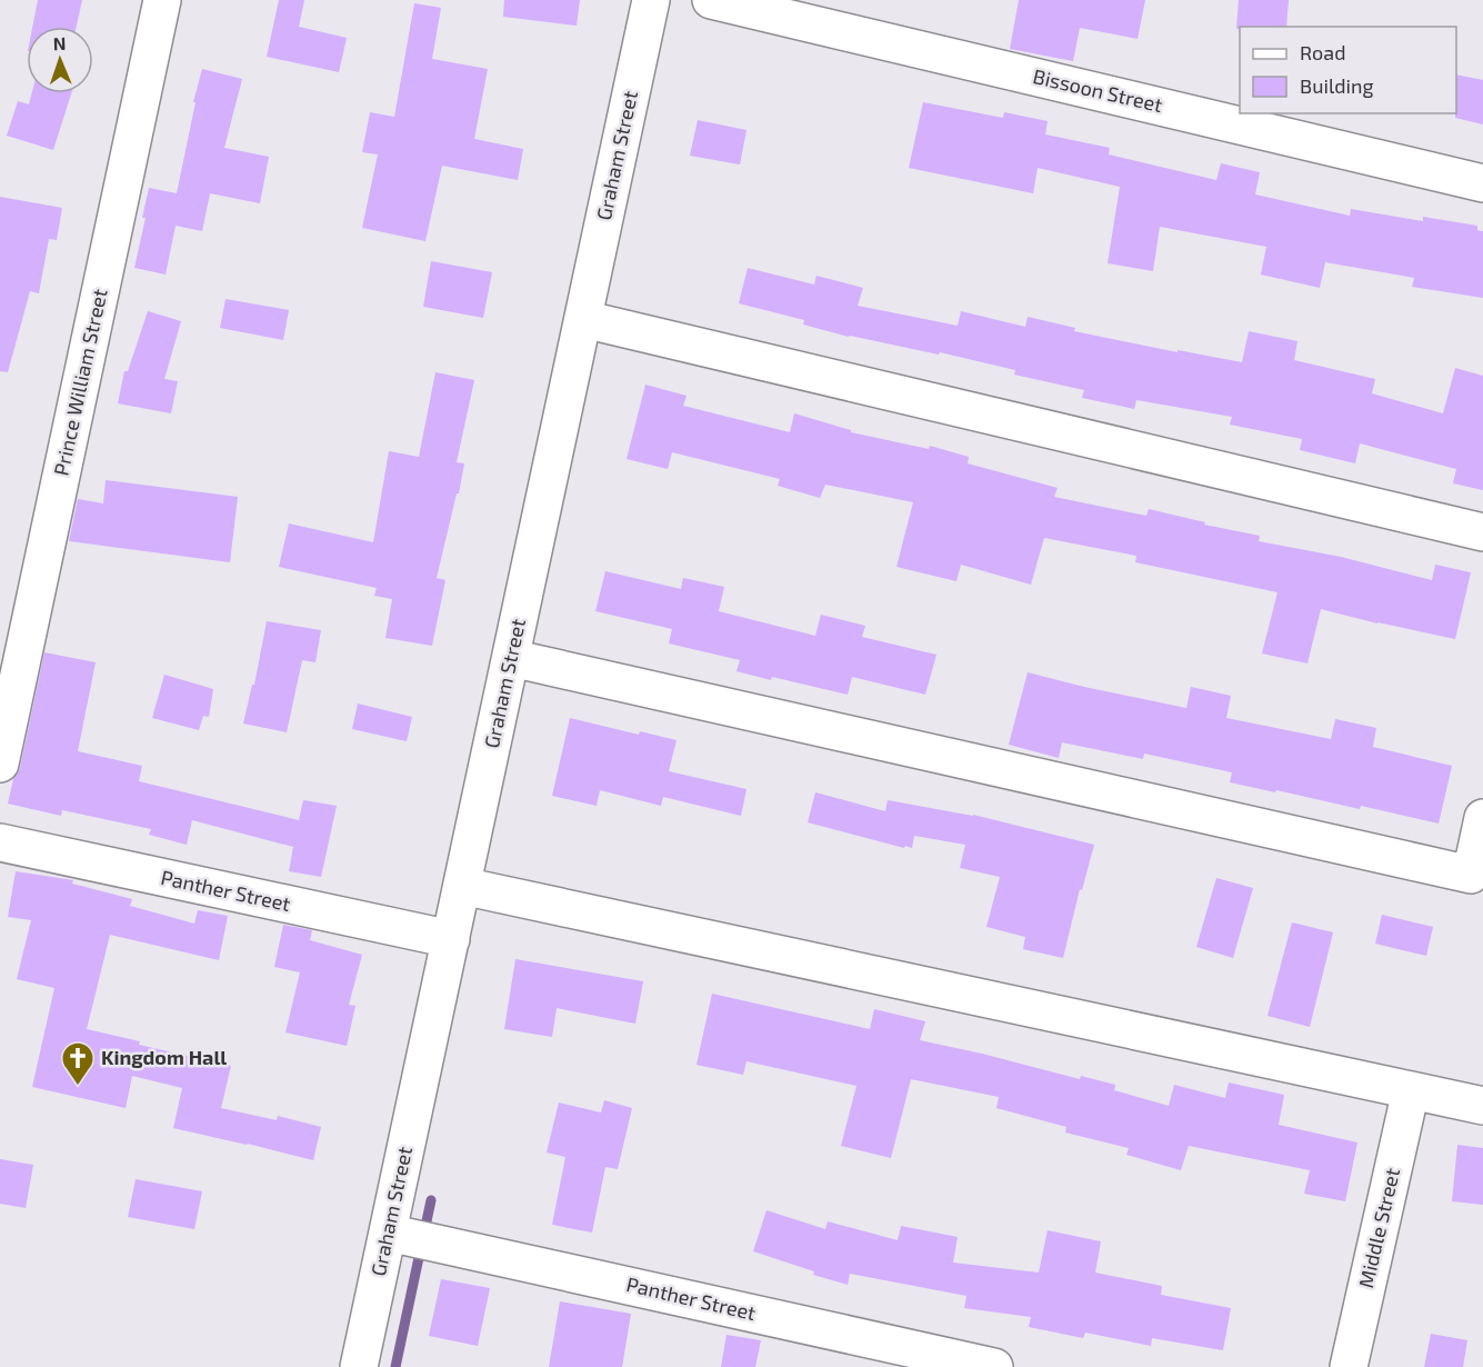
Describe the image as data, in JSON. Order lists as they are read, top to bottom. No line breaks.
{"streets":{"street":["Bissoon Street","Graham Street","Prince William Street","Panther Street","Middle Street"]},"crossings":[["Graham Street","Panther Street"]],"places":{"church":["Kingdom Hall"]},"legend":["Road","Building"],"north":"top"}
